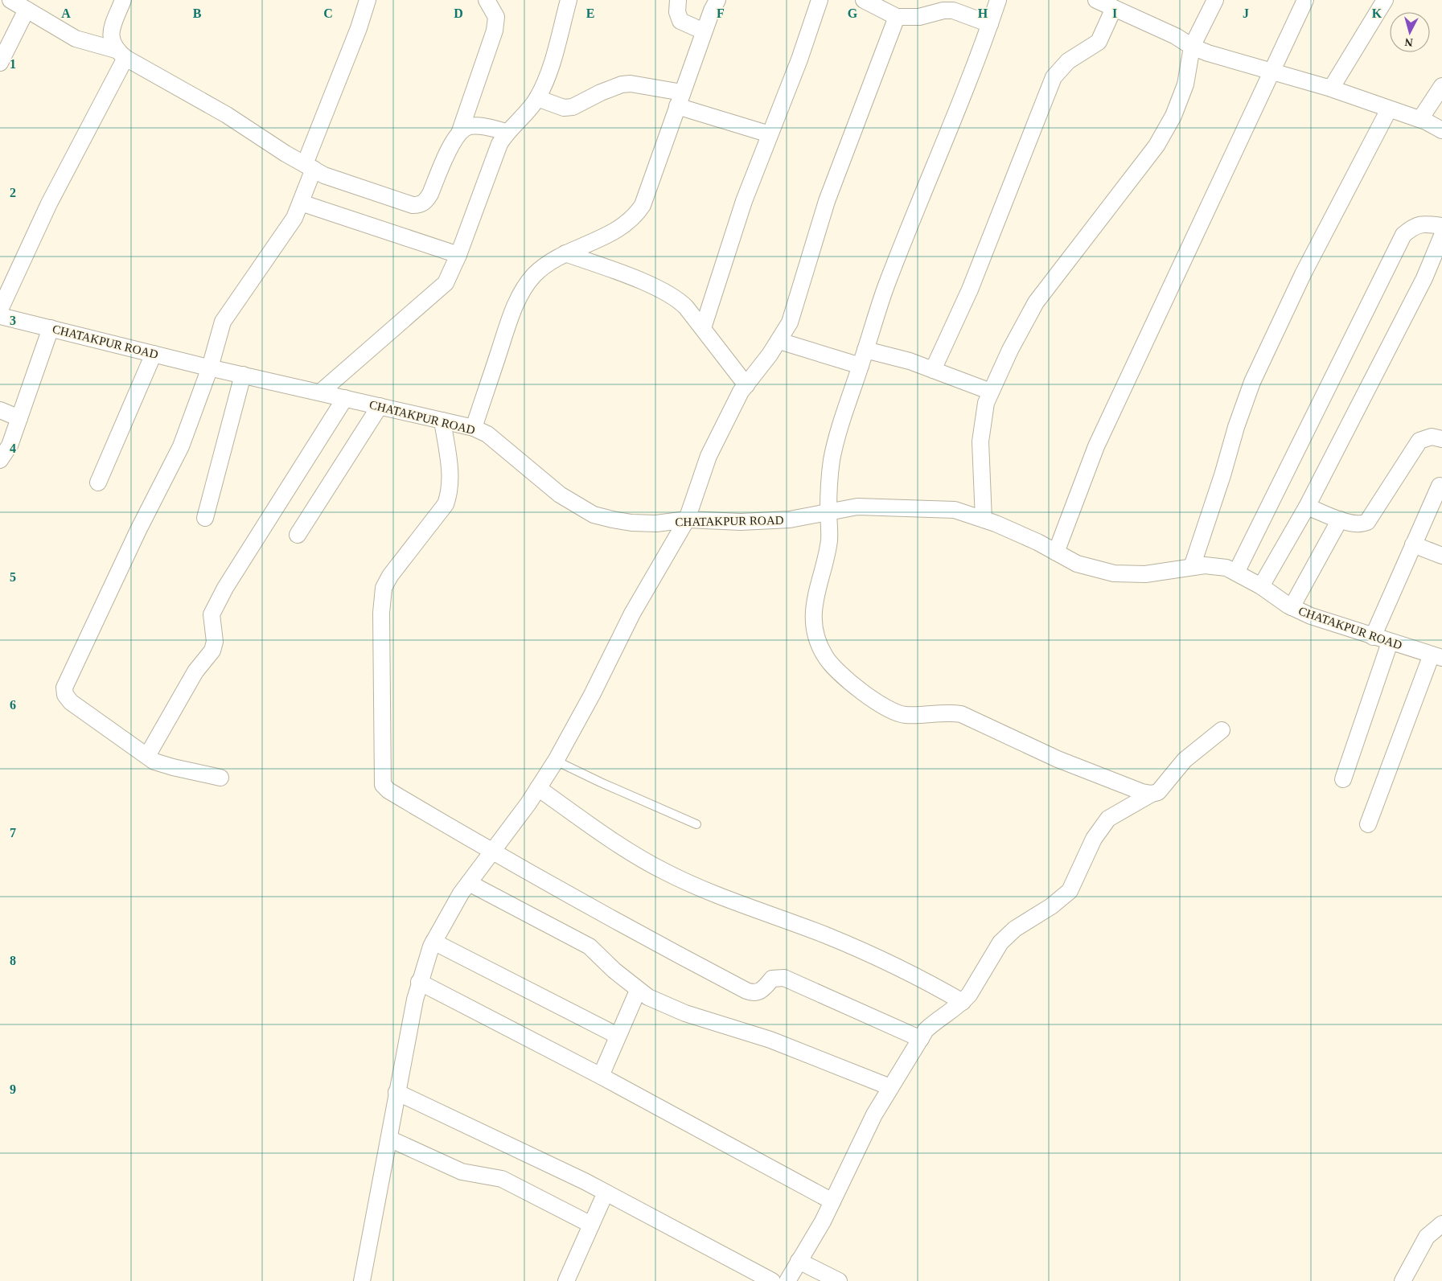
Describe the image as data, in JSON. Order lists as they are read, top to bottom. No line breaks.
{"streets":{"street":["CHATAKPUR ROAD"]},"north":"bottom","grid":{"columns":["A","B","C","D","E","F","G","H","I","J","K"],"rows":["1","2","3","4","5","6","7","8","9"]}}
